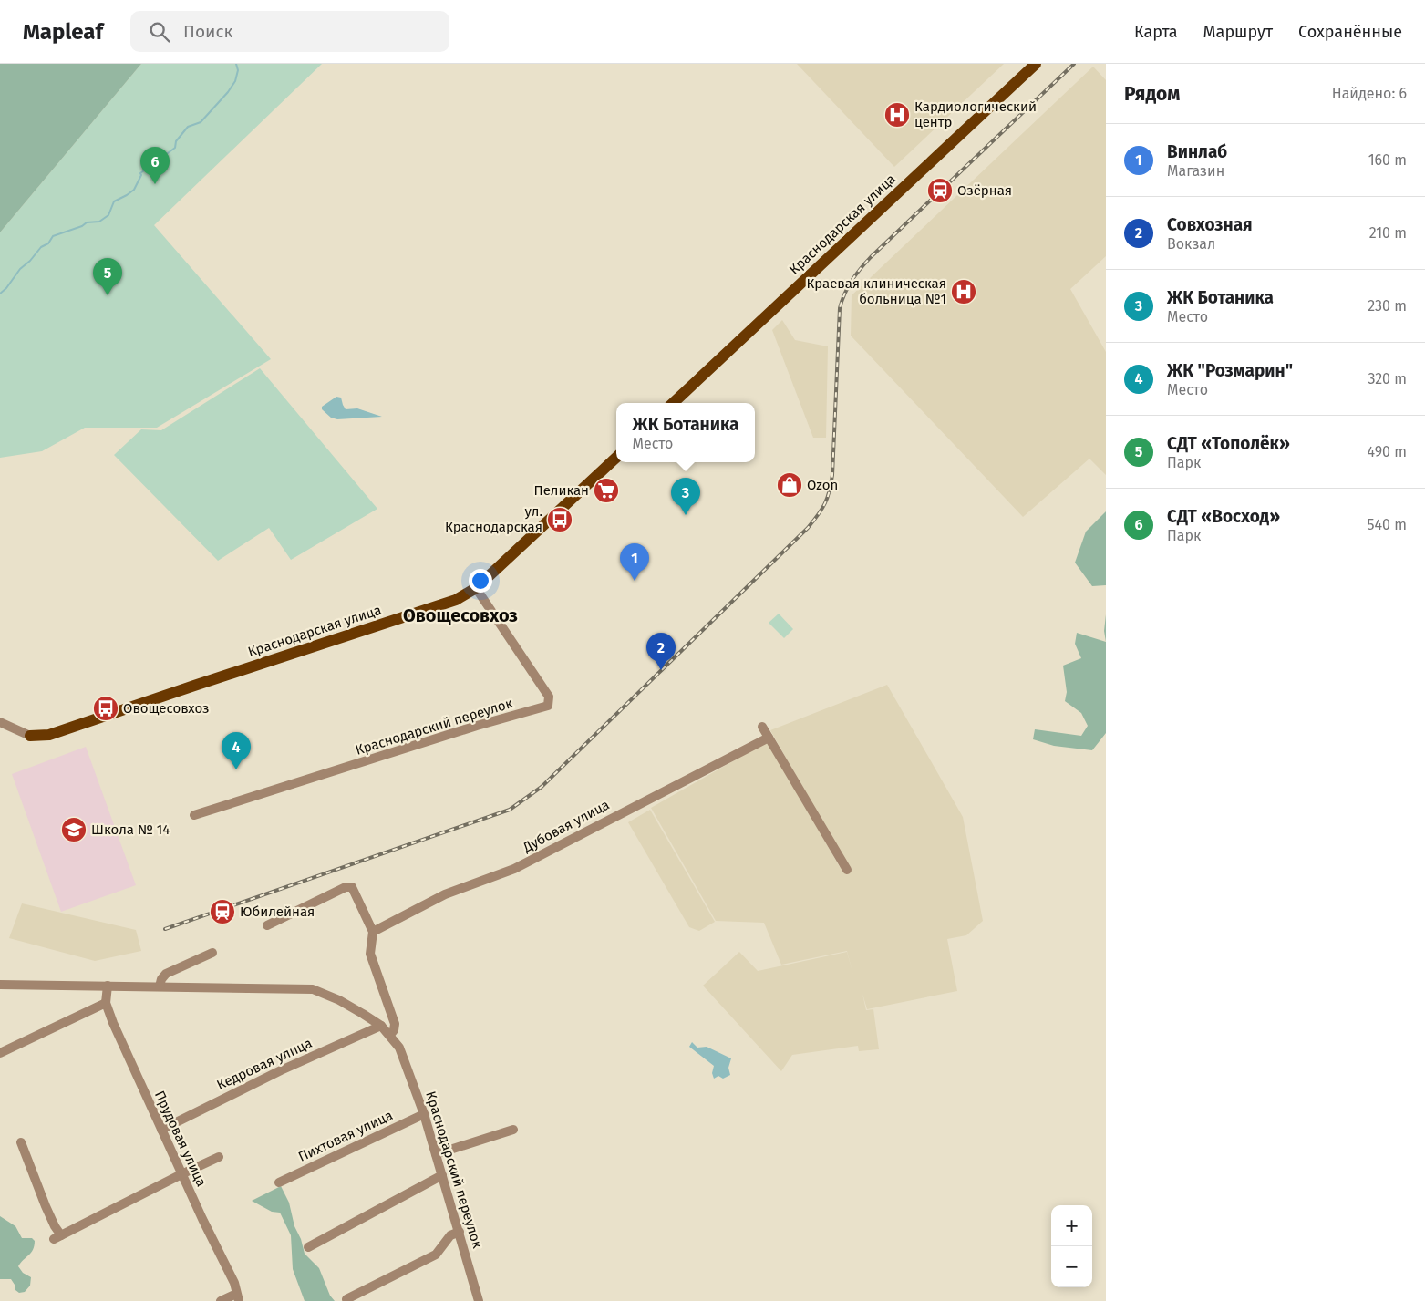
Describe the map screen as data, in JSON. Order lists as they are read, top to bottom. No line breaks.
{"streets":{"main road":["Краснодарская улица"],"street":["Краснодарский переулок","Дубовая улица","Кедровая улица","Пихтовая улица","Прудовая улица"]},"crossings":[["Краснодарская улица","Краснодарский переулок"],["Краснодарский переулок","Кедровая улица"],["Краснодарский переулок","Пихтовая улица"],["Краснодарский переулок","Прудовая улица"],["Кедровая улица","Прудовая улица"]],"districts":["Овощесовхоз"],"places":{"hospital":["Кардиологический центр","Краевая клиническая больница №1"],"station":["Озёрная","Юбилейная"],"shop":["Ozon"],"supermarket":["Пеликан"],"bus stop":["ул. Краснодарская","Овощесовхоз"],"school or university":["Школа № 14"]},"page":{"header":"Mapleaf","search":"Поиск","nav":["Карта","Маршрут","Сохранённые"],"heading":["Рядом","Найдено: 6"],"list":[{"mark":"1","name":"Винлаб","note":"Магазин","value":"160 m"},{"mark":"2","name":"Совхозная","note":"Вокзал","value":"210 m"},{"mark":"3","name":"ЖК Ботаника","note":"Место","value":"230 m"},{"mark":"4","name":"ЖК \"Розмарин\"","note":"Место","value":"320 m"},{"mark":"5","name":"СДТ «Тополёк»","note":"Парк","value":"490 m"},{"mark":"6","name":"СДТ «Восход»","note":"Парк","value":"540 m"}],"pins":["6","5","3","1","2","4"],"popup":["ЖК Ботаника","Место"],"map_buttons":["+","−"]}}
